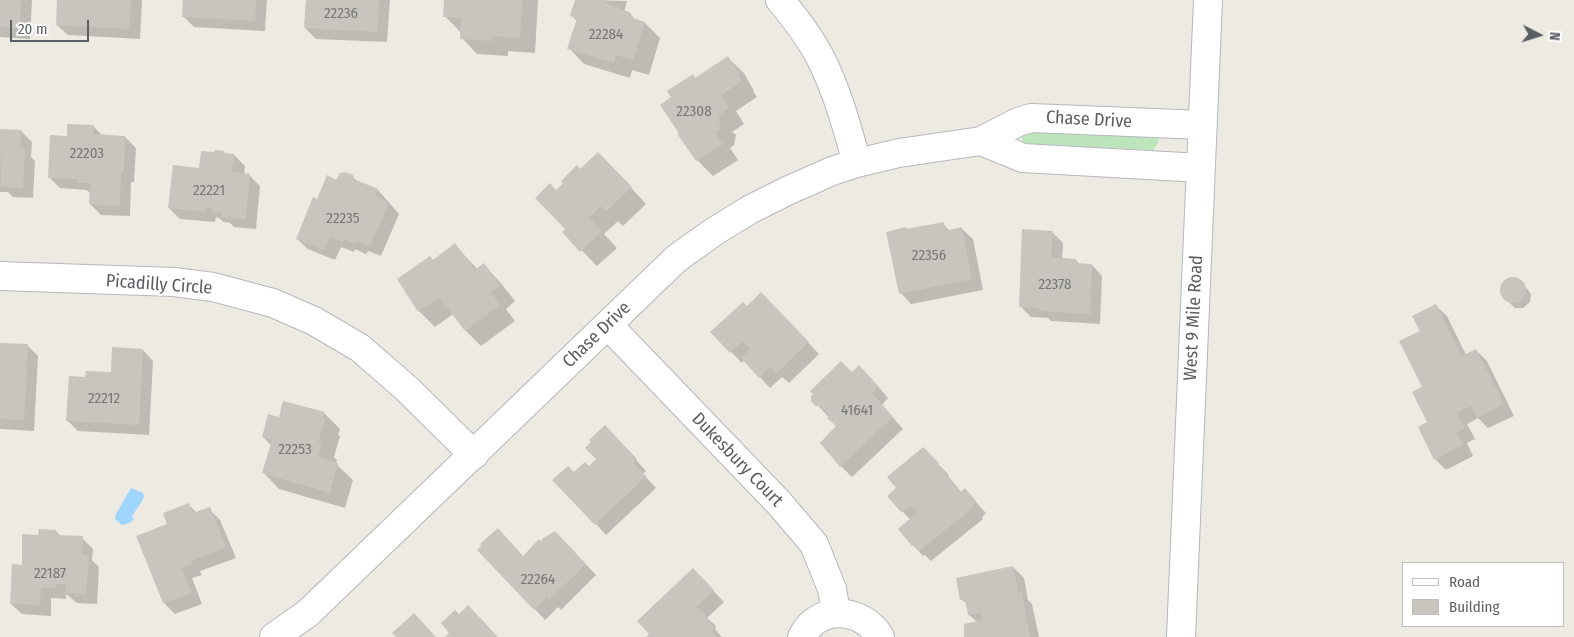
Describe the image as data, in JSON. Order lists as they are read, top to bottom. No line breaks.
{"streets":{"street":["Chase Drive","Picadilly Circle","West 9 Mile Road","Dukesbury Court"]},"crossings":[["Chase Drive","Picadilly Circle"],["Chase Drive","West 9 Mile Road"],["Chase Drive","Dukesbury Court"]],"house_numbers":["22236","22284","22308","22203","22221","22235","22356","22378","22212","41641","22253","22187","22264"],"legend":["Road","Building"],"scale_bar":"20 m","north":"right"}
